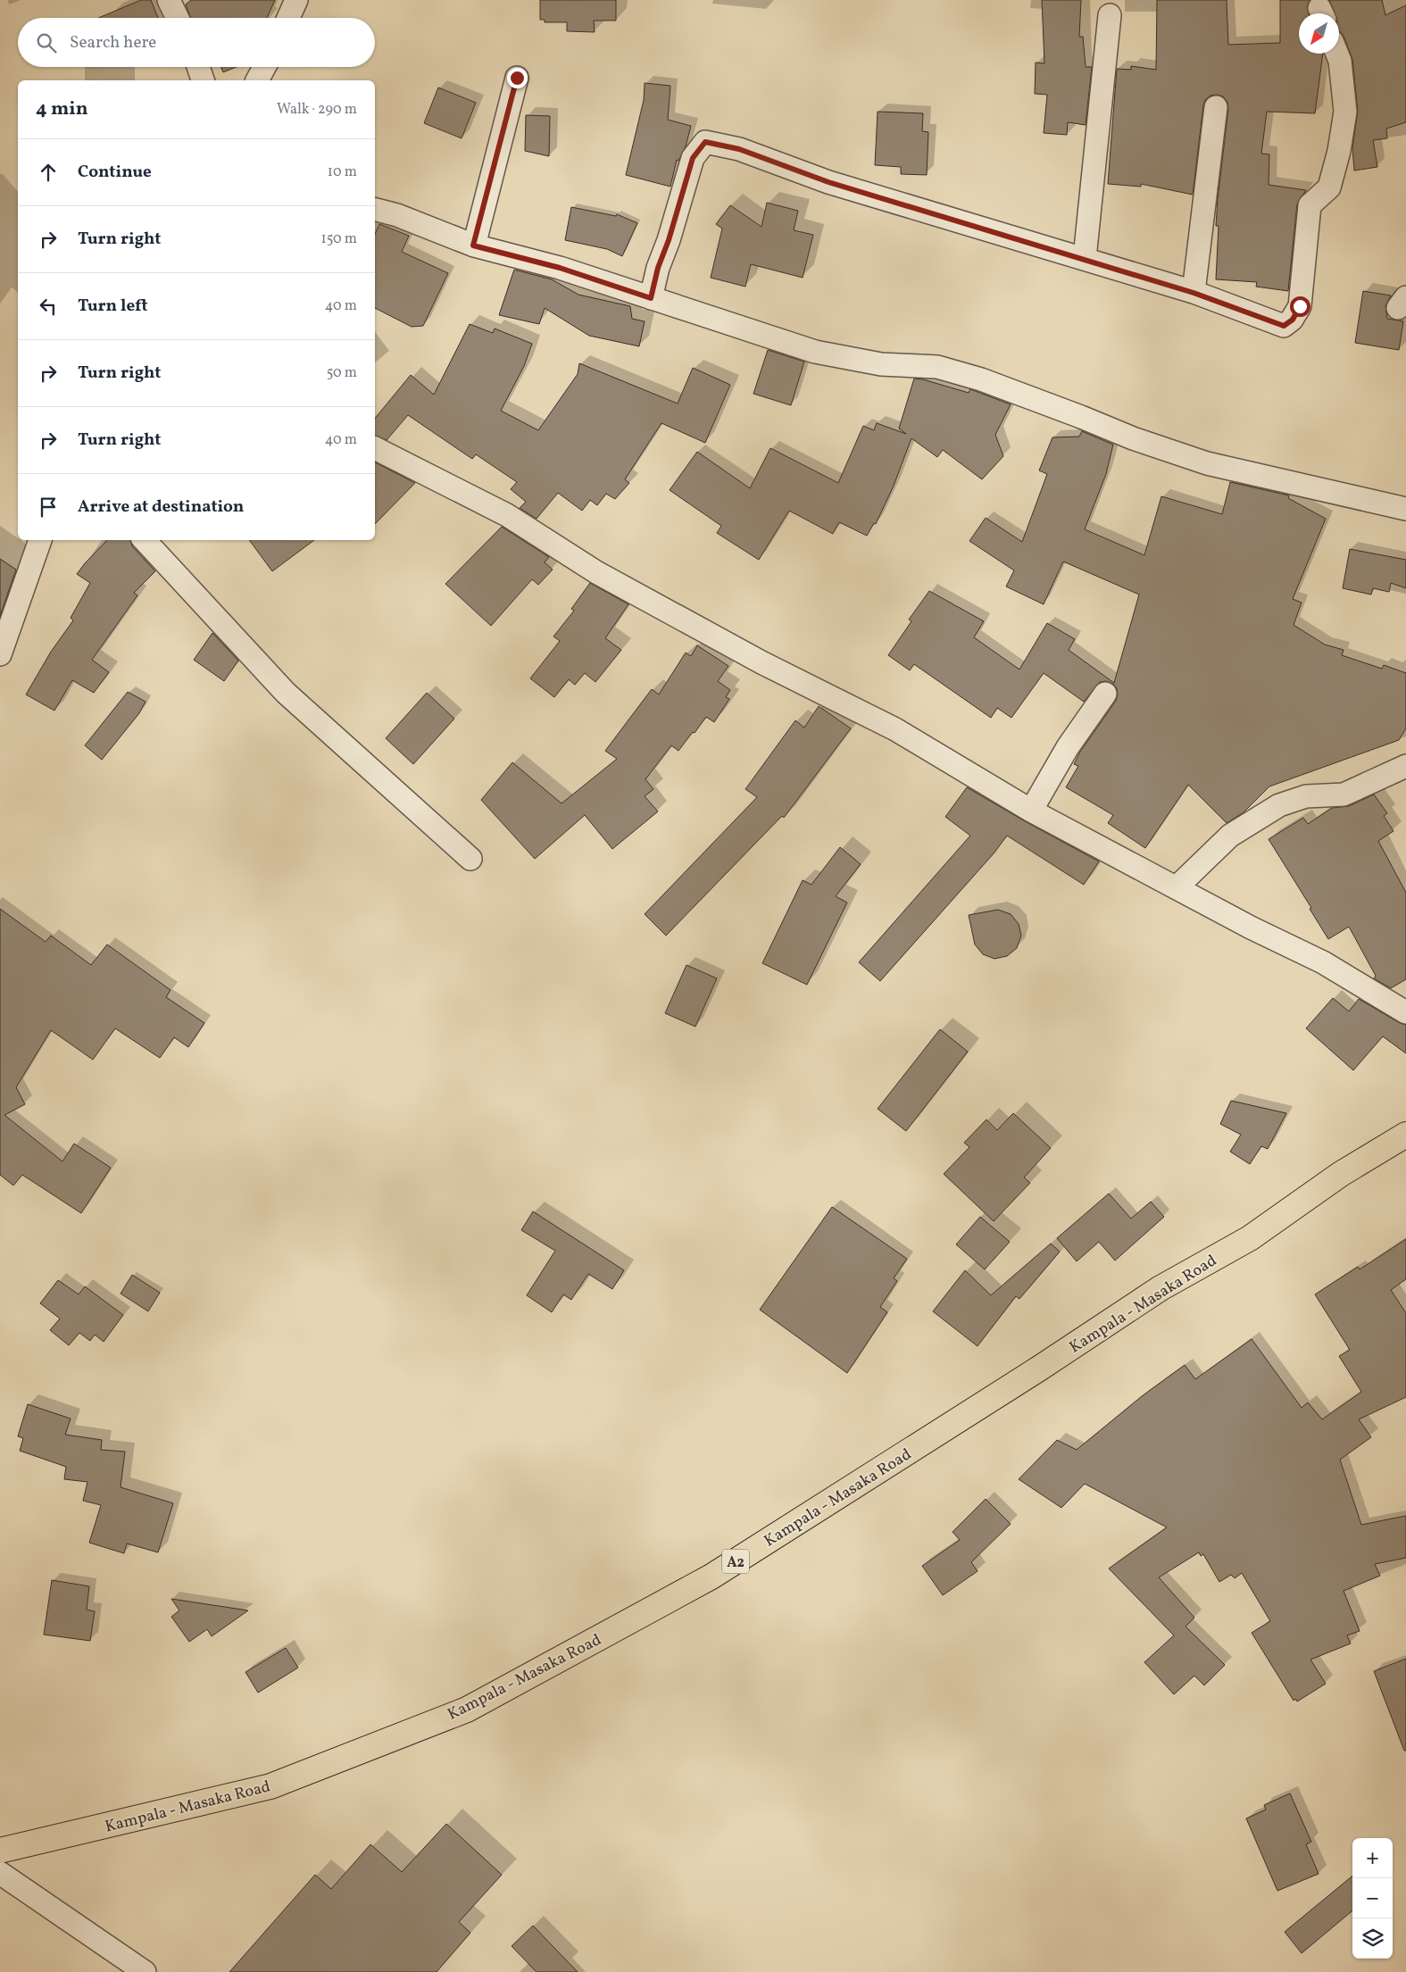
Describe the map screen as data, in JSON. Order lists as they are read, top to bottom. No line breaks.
{"streets":{"main road":["Kampala - Masaka Road","A2"]},"north":"bottom left","page":{"search":"Search here","heading":["4 min","Walk · 290 m"],"list":[["Continue","10 m"],["Turn right","150 m"],["Turn left","40 m"],["Turn right","50 m"],["Turn right","40 m"],"Arrive at destination"],"map_buttons":["+","−"]}}
